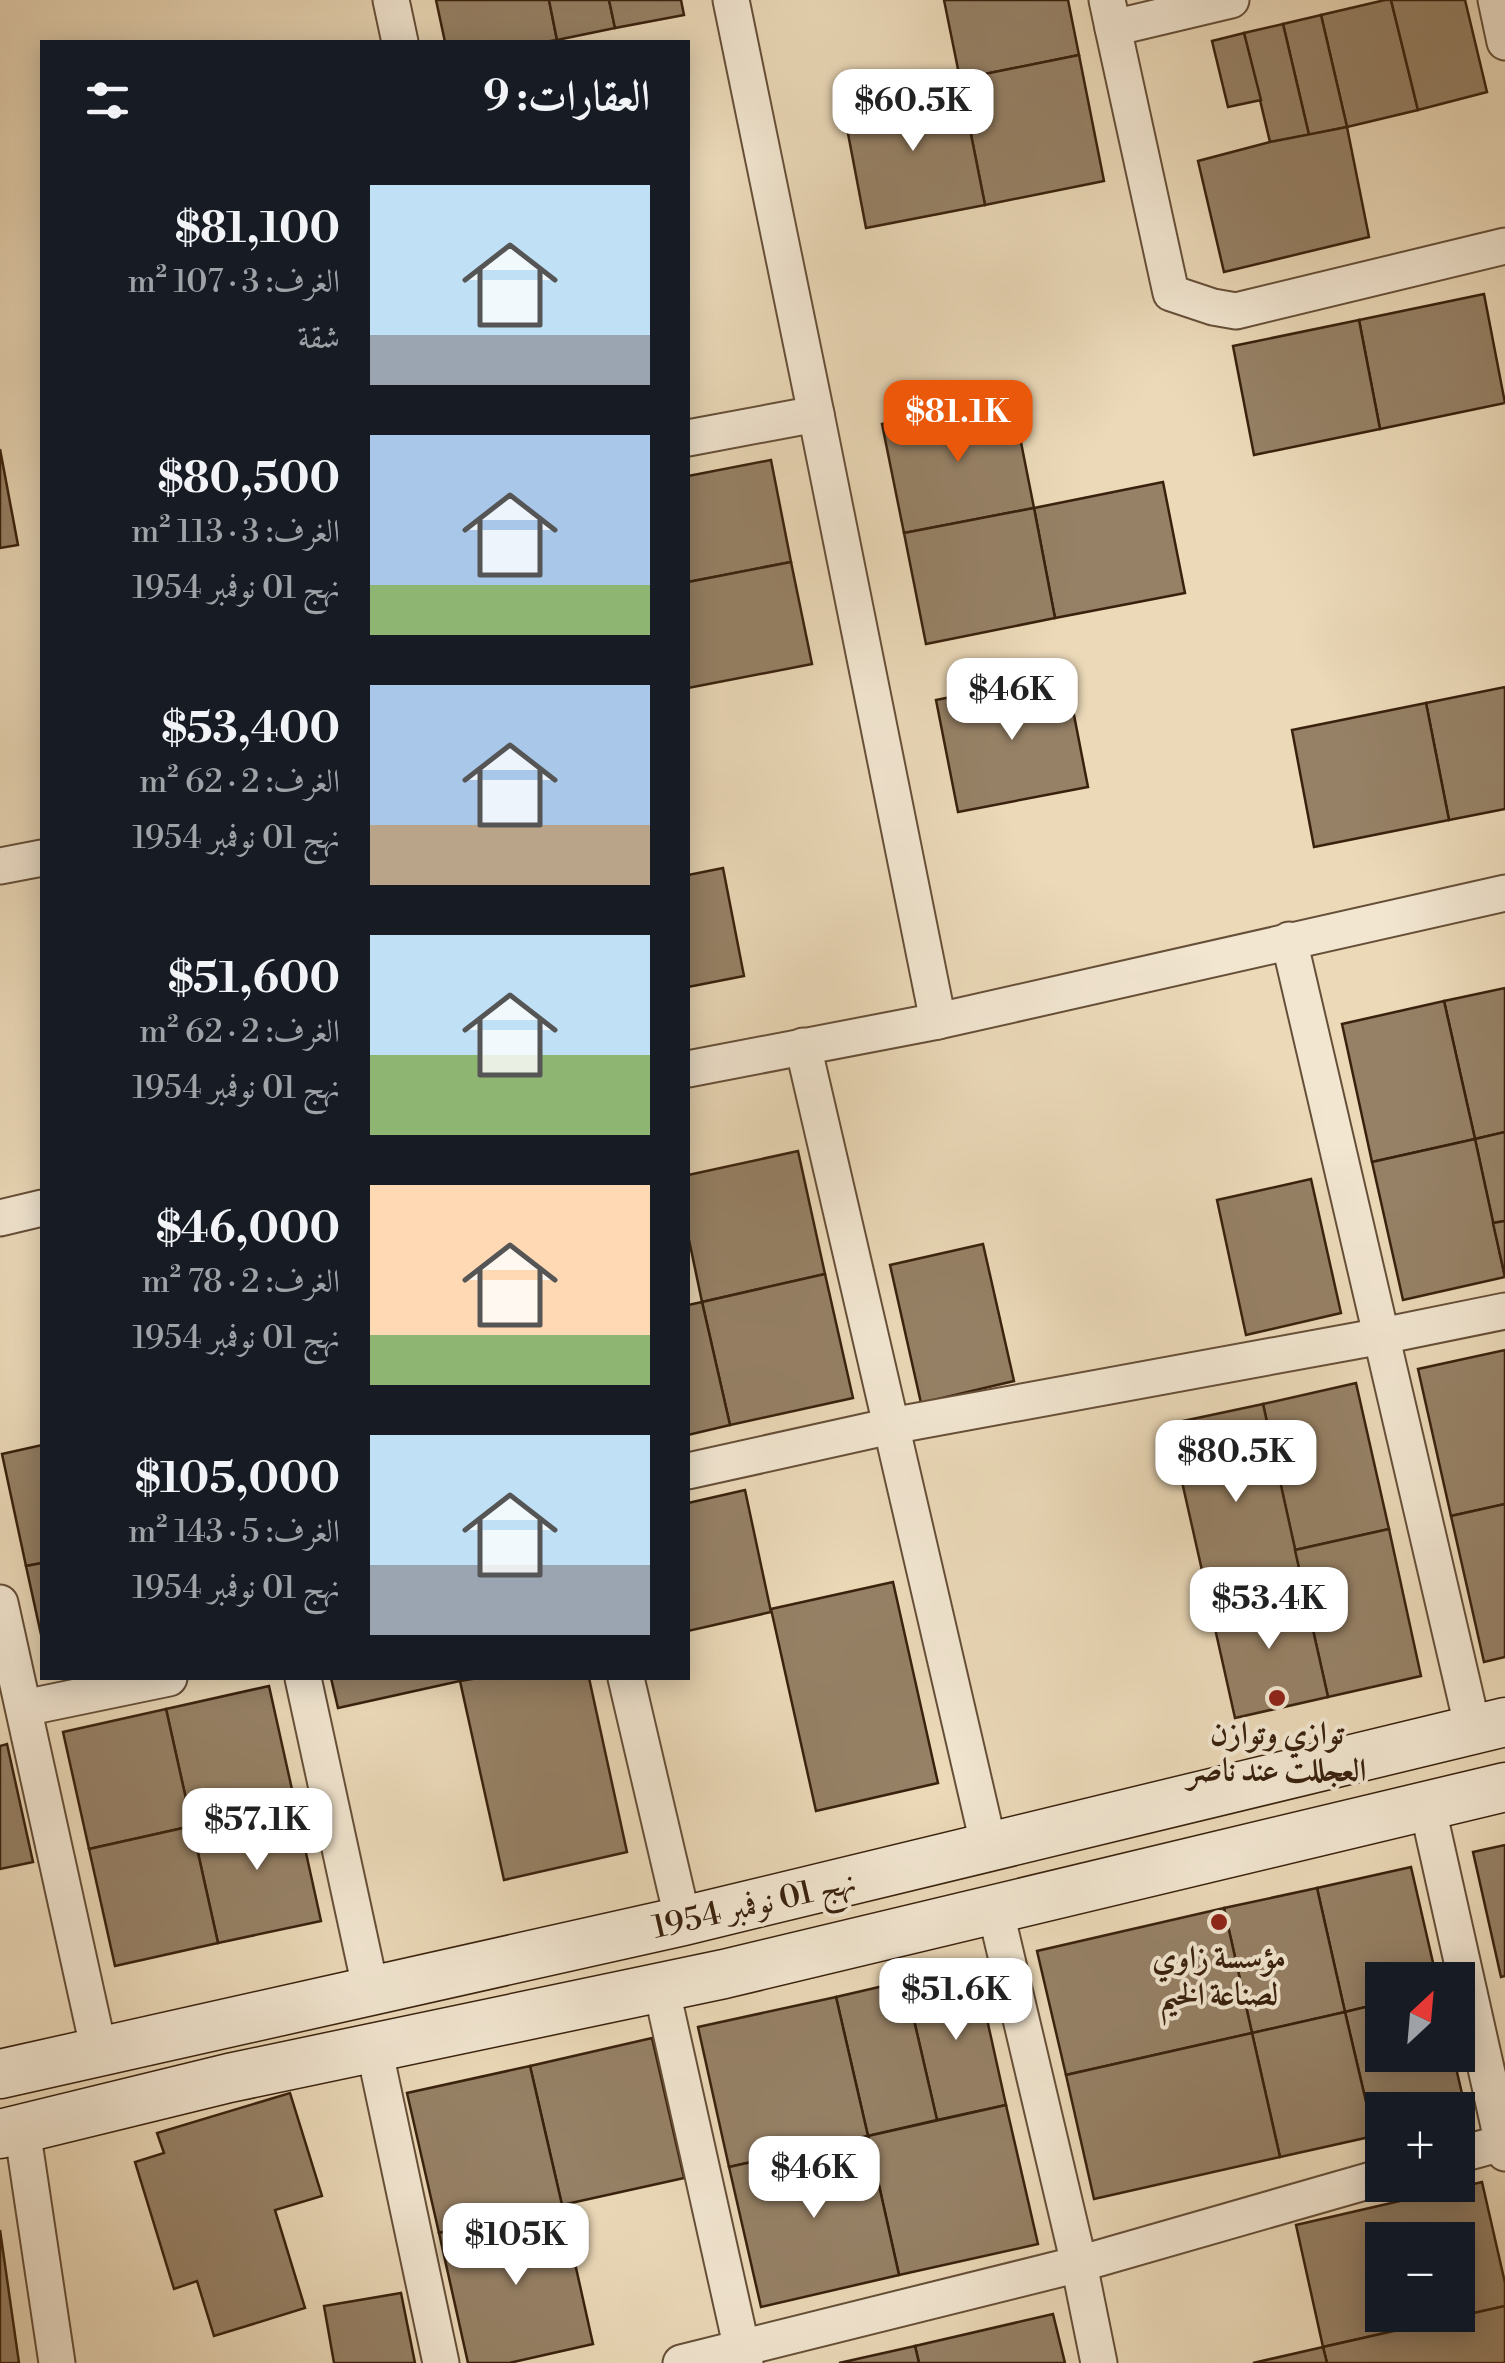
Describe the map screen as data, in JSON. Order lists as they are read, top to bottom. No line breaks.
{"streets":{"main road":["نهج 01 نوفمبر 1954"]},"places":["توازي وتوازن العجللت عند ناصر","مؤسسة زاوي لصناعة الخيم"],"north":"top right","page":{"heading":"العقارات: 9","price":["$60.5K","$81.1K","$46K","$80.5K","$53.4K","$57.1K","$51.6K","$46K","$105K"],"list":[{"name":"$81,100","note":"الغرف: 3 · 107 m² · شقة"},{"name":"$80,500","note":"الغرف: 3 · 113 m² · نهج 01 نوفمبر 1954"},{"name":"$53,400","note":"الغرف: 2 · 62 m² · نهج 01 نوفمبر 1954"},{"name":"$51,600","note":"الغرف: 2 · 62 m² · نهج 01 نوفمبر 1954"},{"name":"$46,000","note":"الغرف: 2 · 78 m² · نهج 01 نوفمبر 1954"},{"name":"$105,000","note":"الغرف: 5 · 143 m² · نهج 01 نوفمبر 1954"}],"map_buttons":["+","−"]}}
